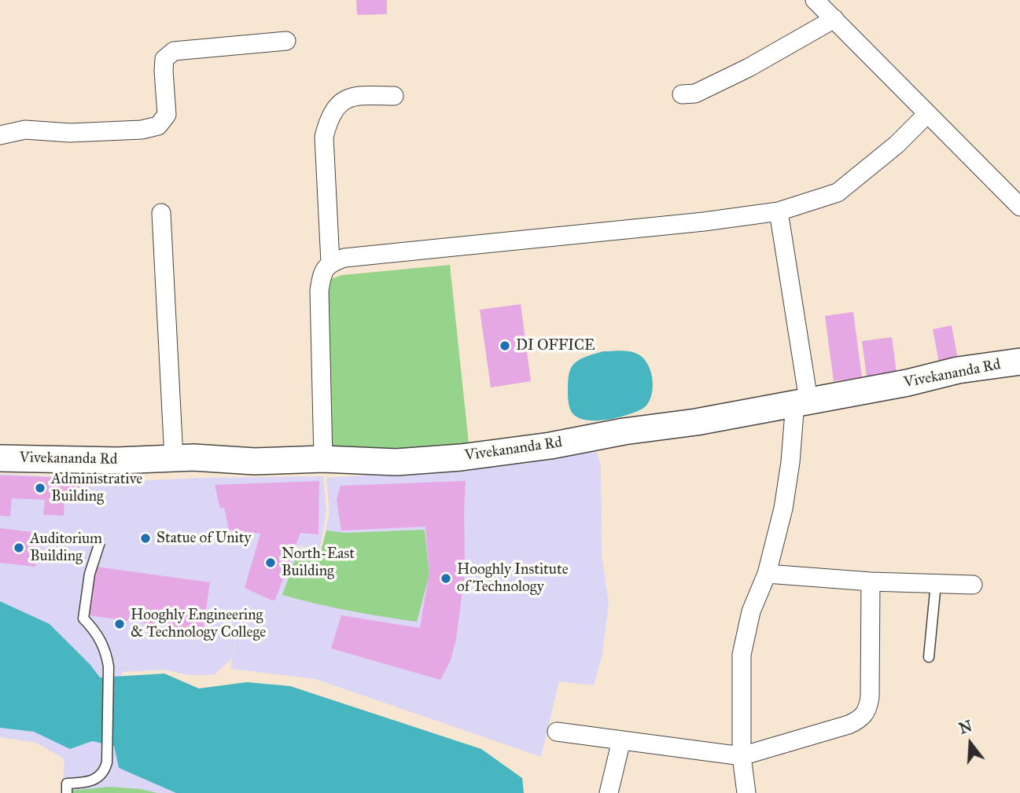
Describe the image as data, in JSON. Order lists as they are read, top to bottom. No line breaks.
{"streets":{"street":["Vivekananda Rd"]},"places":["DI OFFICE","Administrative Building","Statue of Unity","Auditorium Building","North-East Building","Hooghly Institute of Technology","Hooghly Engineering & Technology College"],"north":"top"}
